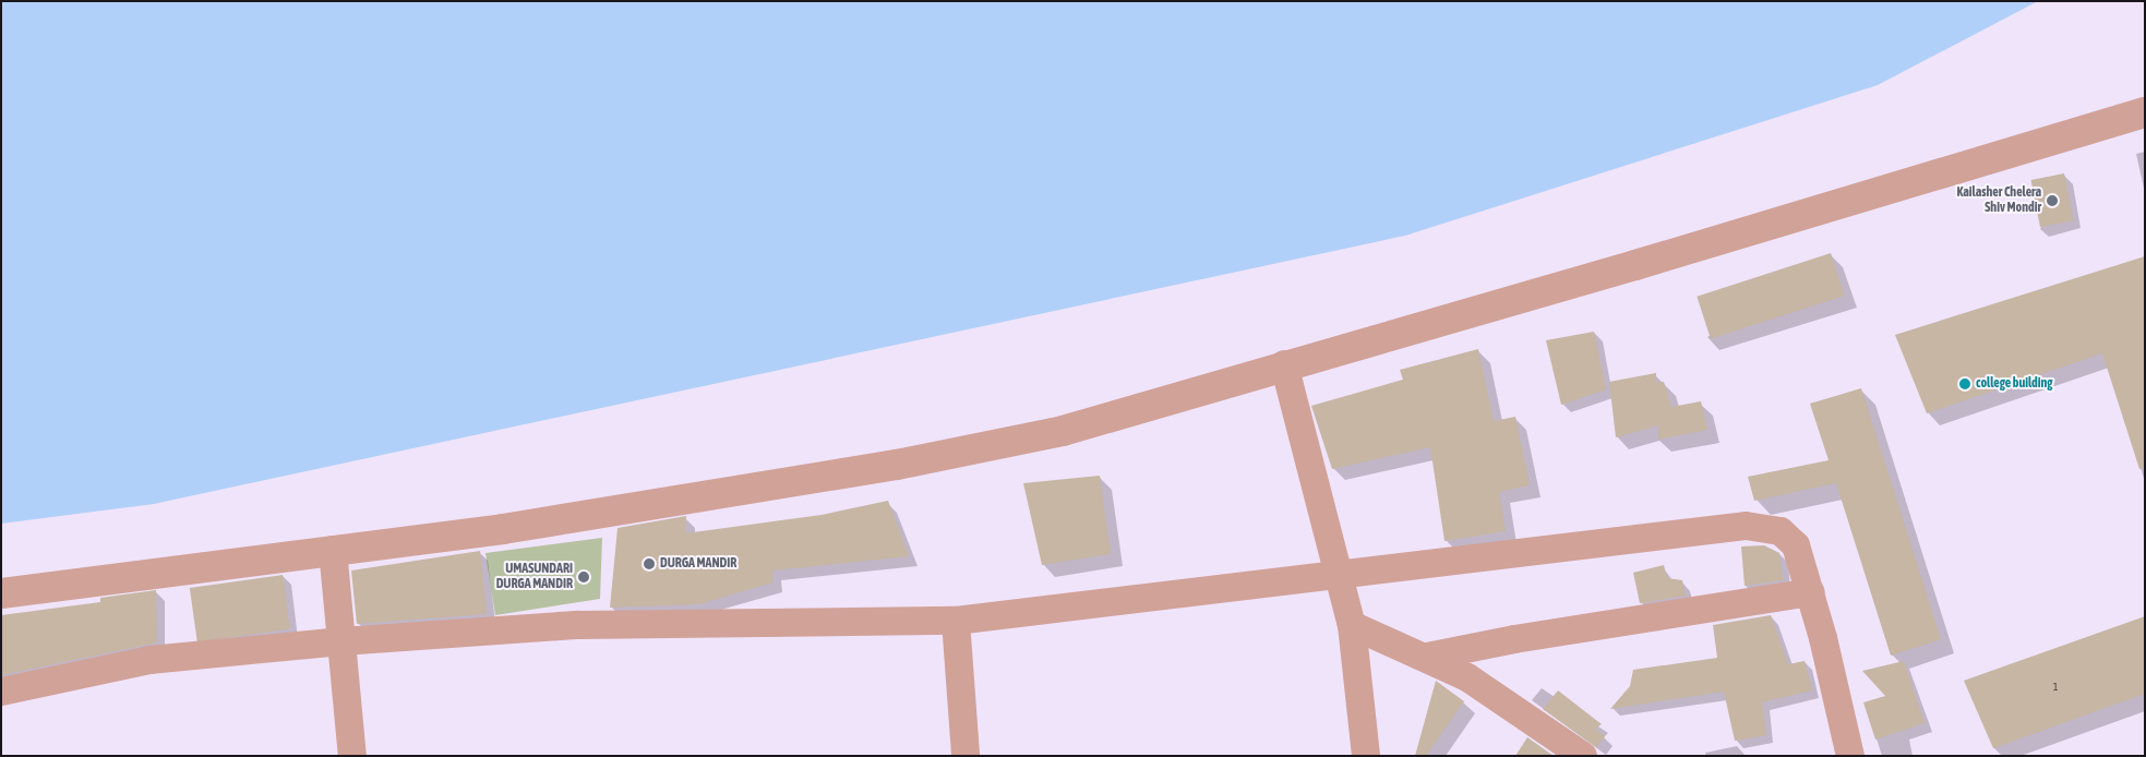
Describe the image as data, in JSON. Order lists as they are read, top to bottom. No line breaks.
{"places":["Kailasher Chelera Shiv Mondir","college building","DURGA MANDIR","UMASUNDARI DURGA MANDIR"],"house_numbers":["1"]}
